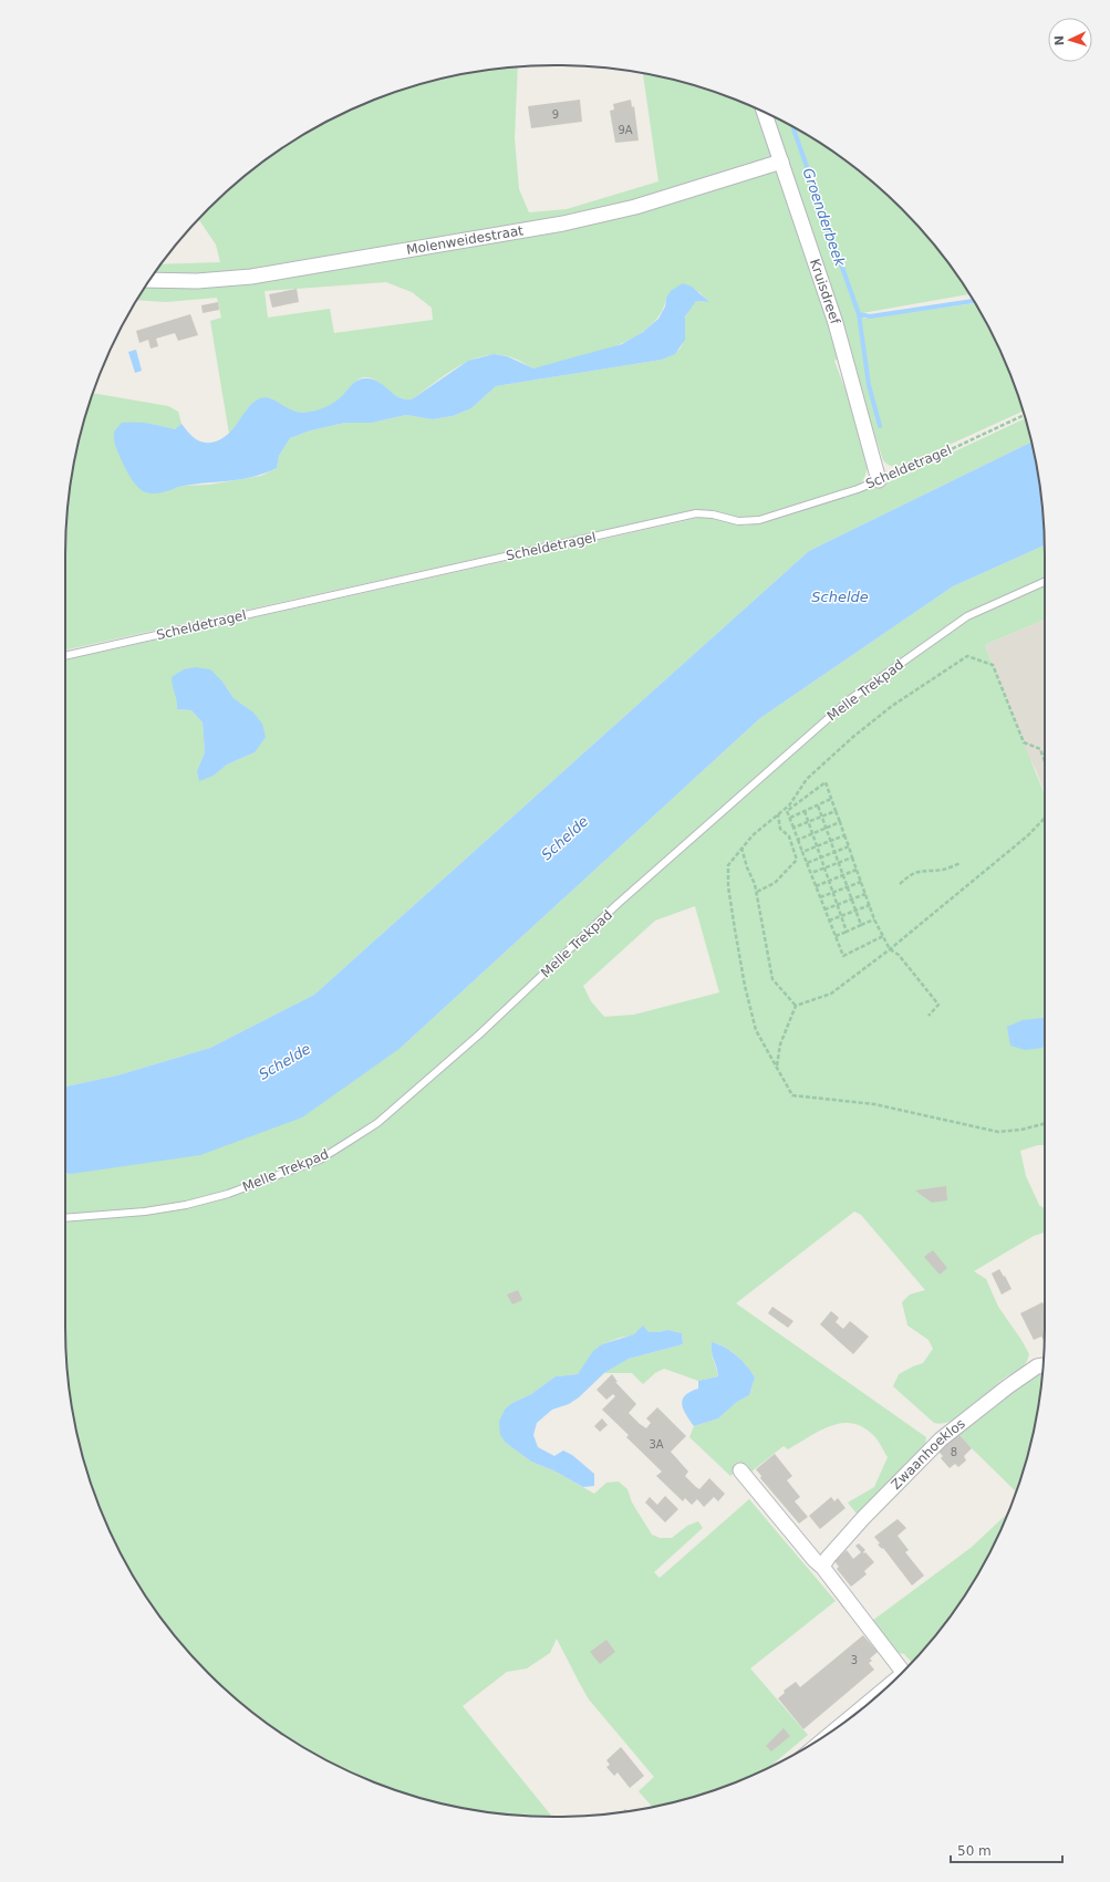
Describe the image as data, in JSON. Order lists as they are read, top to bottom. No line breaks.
{"streets":{"street":["Molenweidestraat","Kruisdreef","Zwaanhoeklos"],"lane":["Scheldetragel","Melle Trekpad"]},"crossings":[["Molenweidestraat","Kruisdreef"],["Kruisdreef","Scheldetragel"]],"water":["Groenderbeek","Schelde"],"house_numbers":["9","9A","3A","8","3"],"scale_bar":"50 m","north":"left"}
